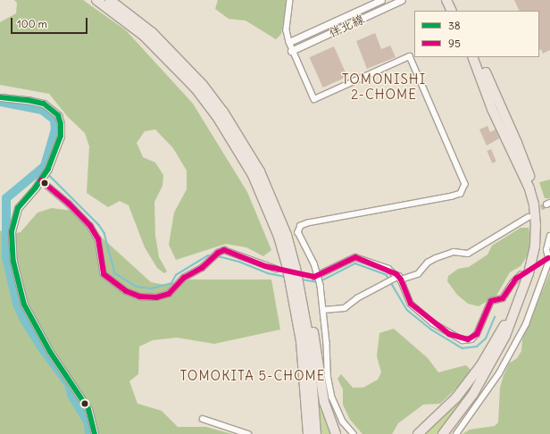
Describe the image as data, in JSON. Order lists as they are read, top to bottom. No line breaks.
{"streets":{"street":["伴北線"]},"districts":["TOMONISHI 2-CHOME","TOMOKITA 5-CHOME"],"lines":["transit line 38","transit line 95"],"legend":["38","95"],"scale_bar":"100 m"}
